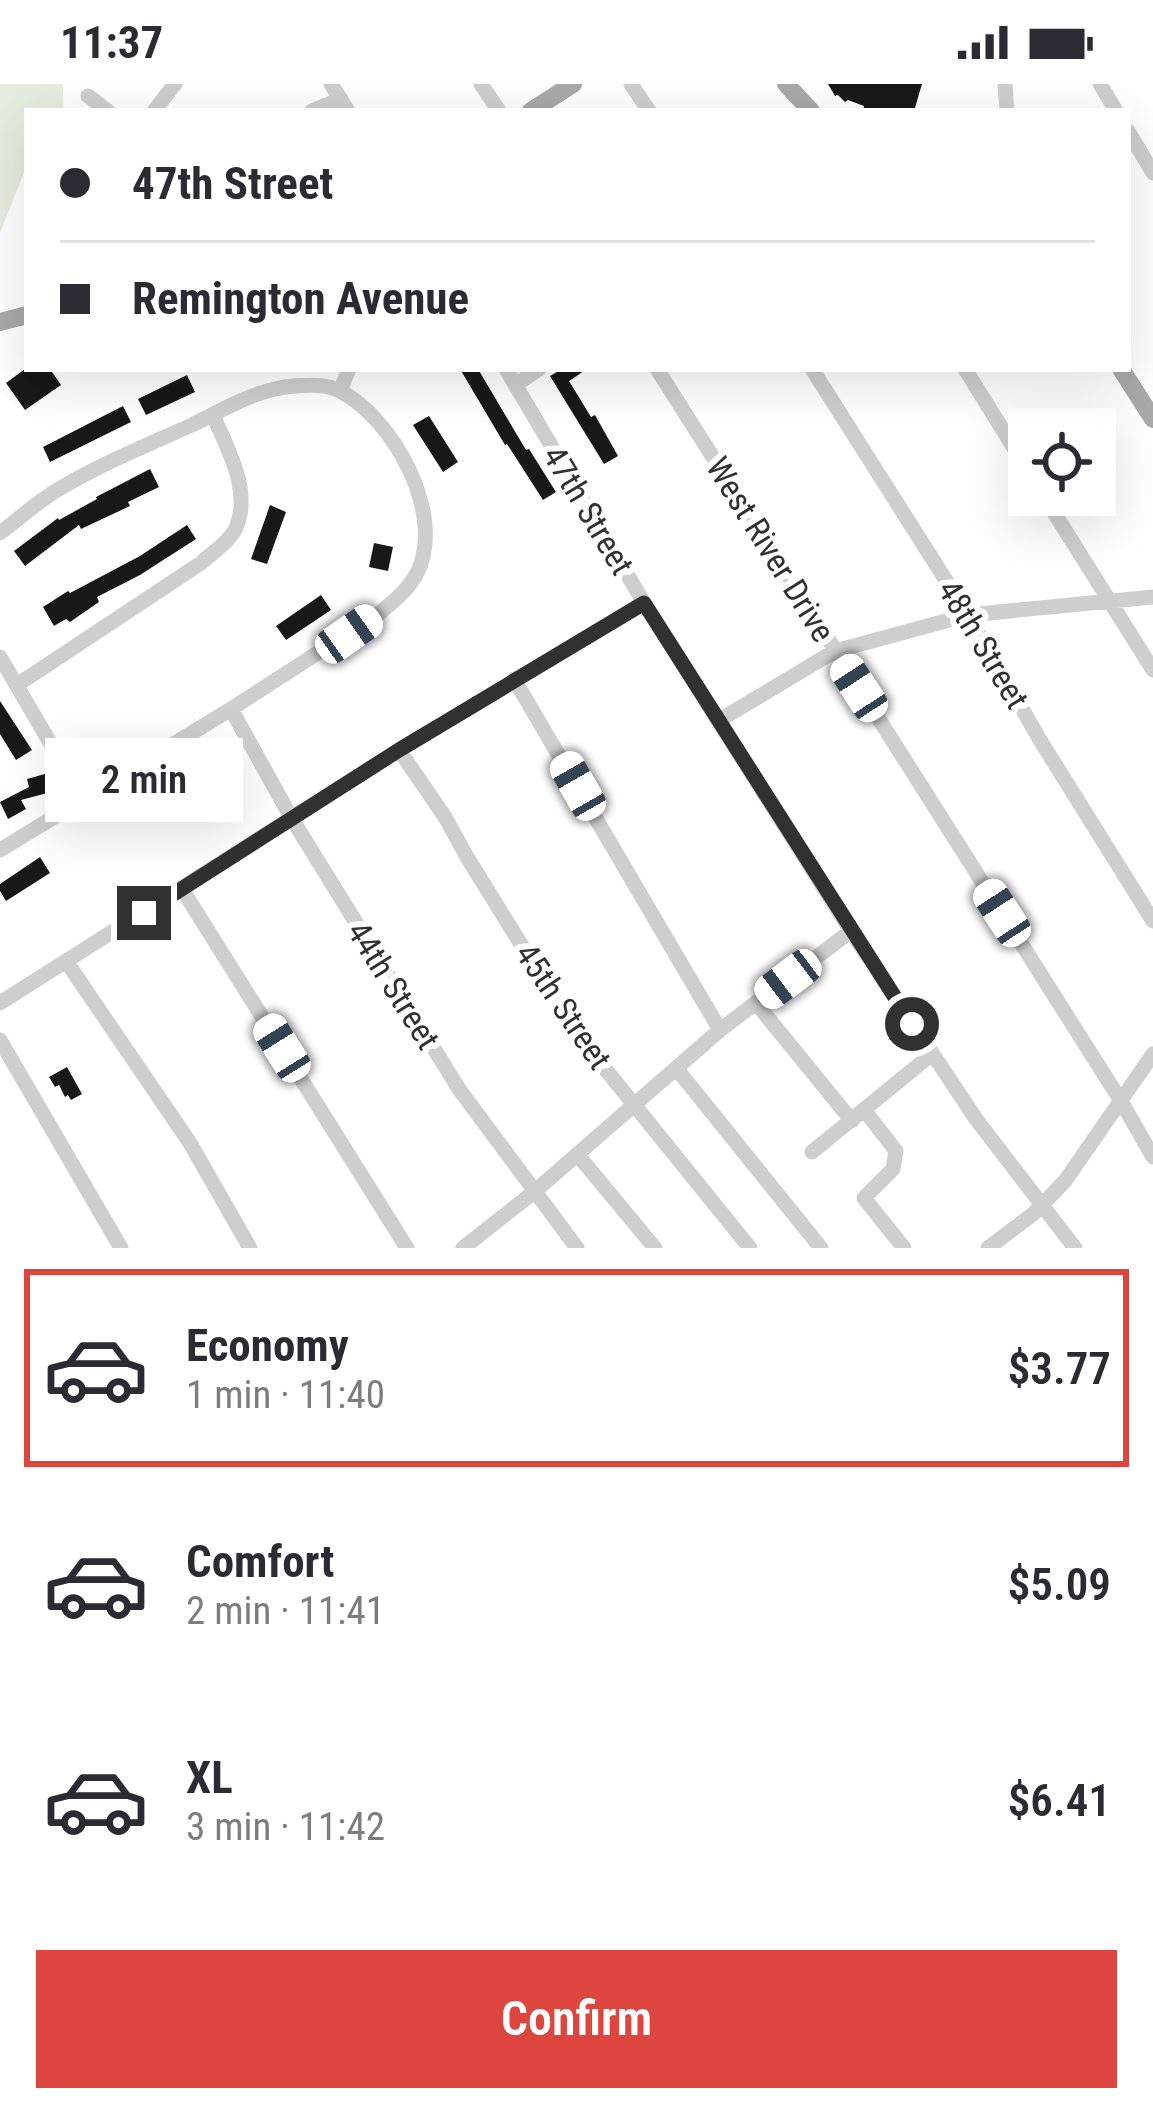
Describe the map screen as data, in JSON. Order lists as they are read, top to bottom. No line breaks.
{"streets":{"street":["47th Street","West River Drive","48th Street","44th Street","45th Street"]},"page":{"status":"11:37","banner":["47th Street","Remington Avenue"],"bubble":"2 min","list":[{"name":"Economy","note":"1 min · 11:40","value":"$3.77"},{"name":"Comfort","note":"2 min · 11:41","value":"$5.09"},{"name":"XL","note":"3 min · 11:42","value":"$6.41"}],"buttons":"Confirm"}}
